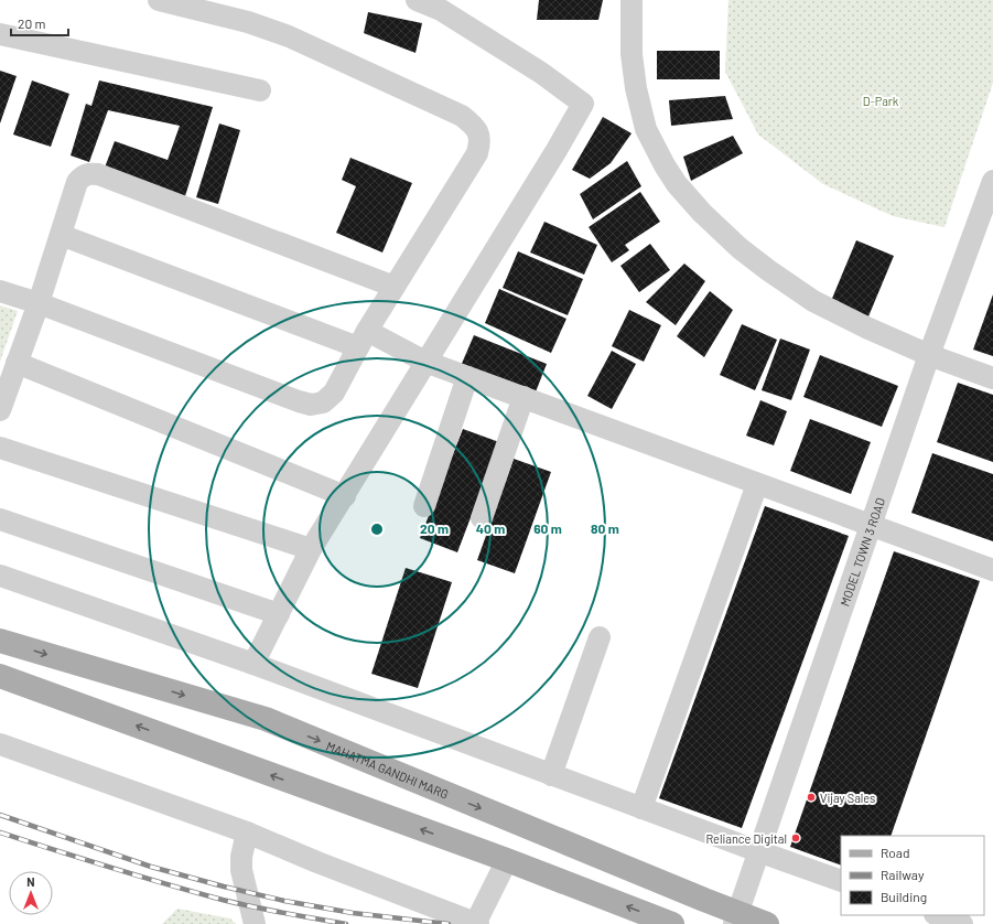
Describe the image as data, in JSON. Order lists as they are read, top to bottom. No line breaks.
{"streets":{"main road":["MAHATMA GANDHI MARG"],"street":["MODEL TOWN 3 ROAD"]},"crossings":[["MODEL TOWN 3 ROAD","MAHATMA GANDHI MARG"]],"parks":["D-Park"],"places":["Vijay Sales","Reliance Digital"],"legend":["Road","Railway","Building"],"scale_bar":"20 m","north":"top","rings":["20 m","40 m","60 m","80 m"]}
